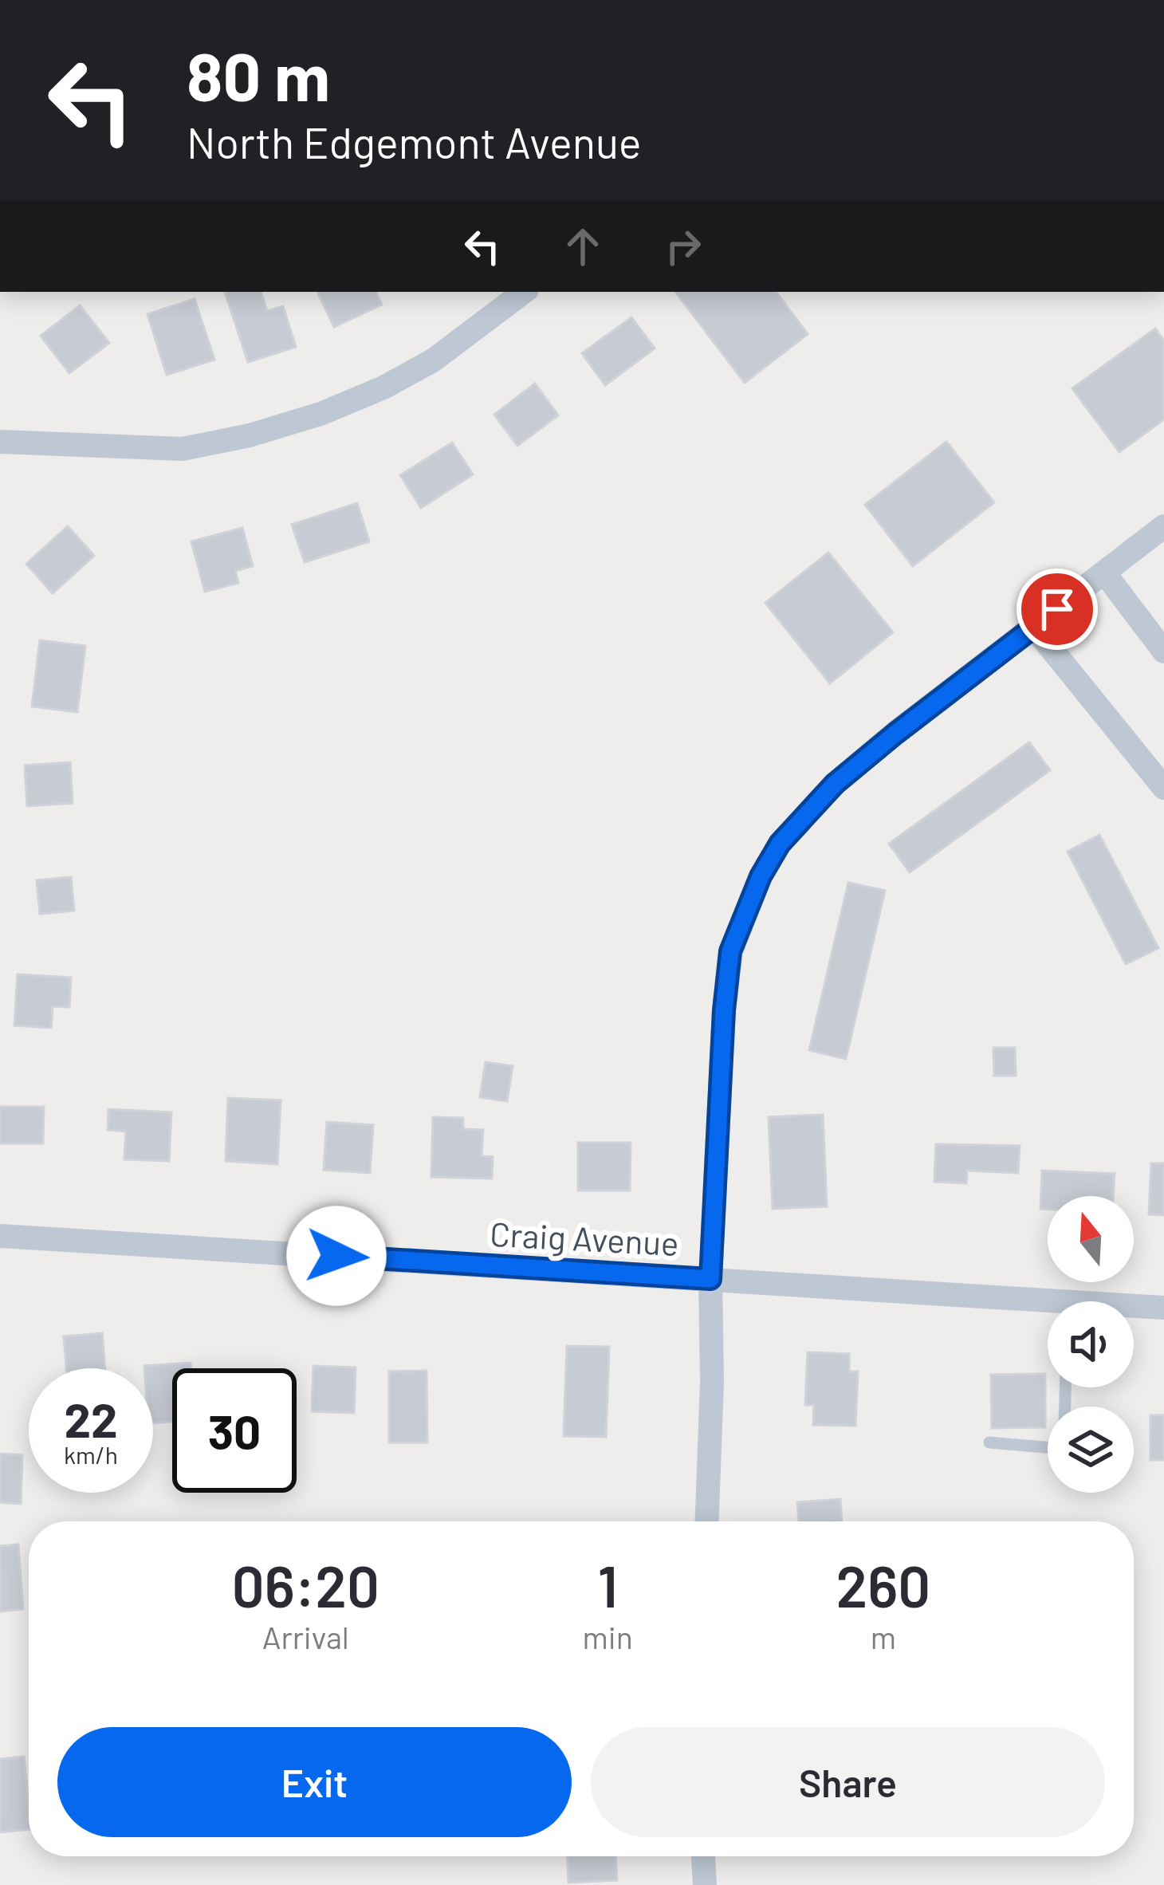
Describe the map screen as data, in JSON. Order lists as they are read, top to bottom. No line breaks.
{"streets":{"street":["Craig Avenue"]},"north":"top","page":{"turn":["80 m","North Edgemont Avenue"],"speed":"22 km/h","limit":"30","eta":["06:20","Arrival","1","min","260","m"],"buttons":["Exit","Share"]}}
